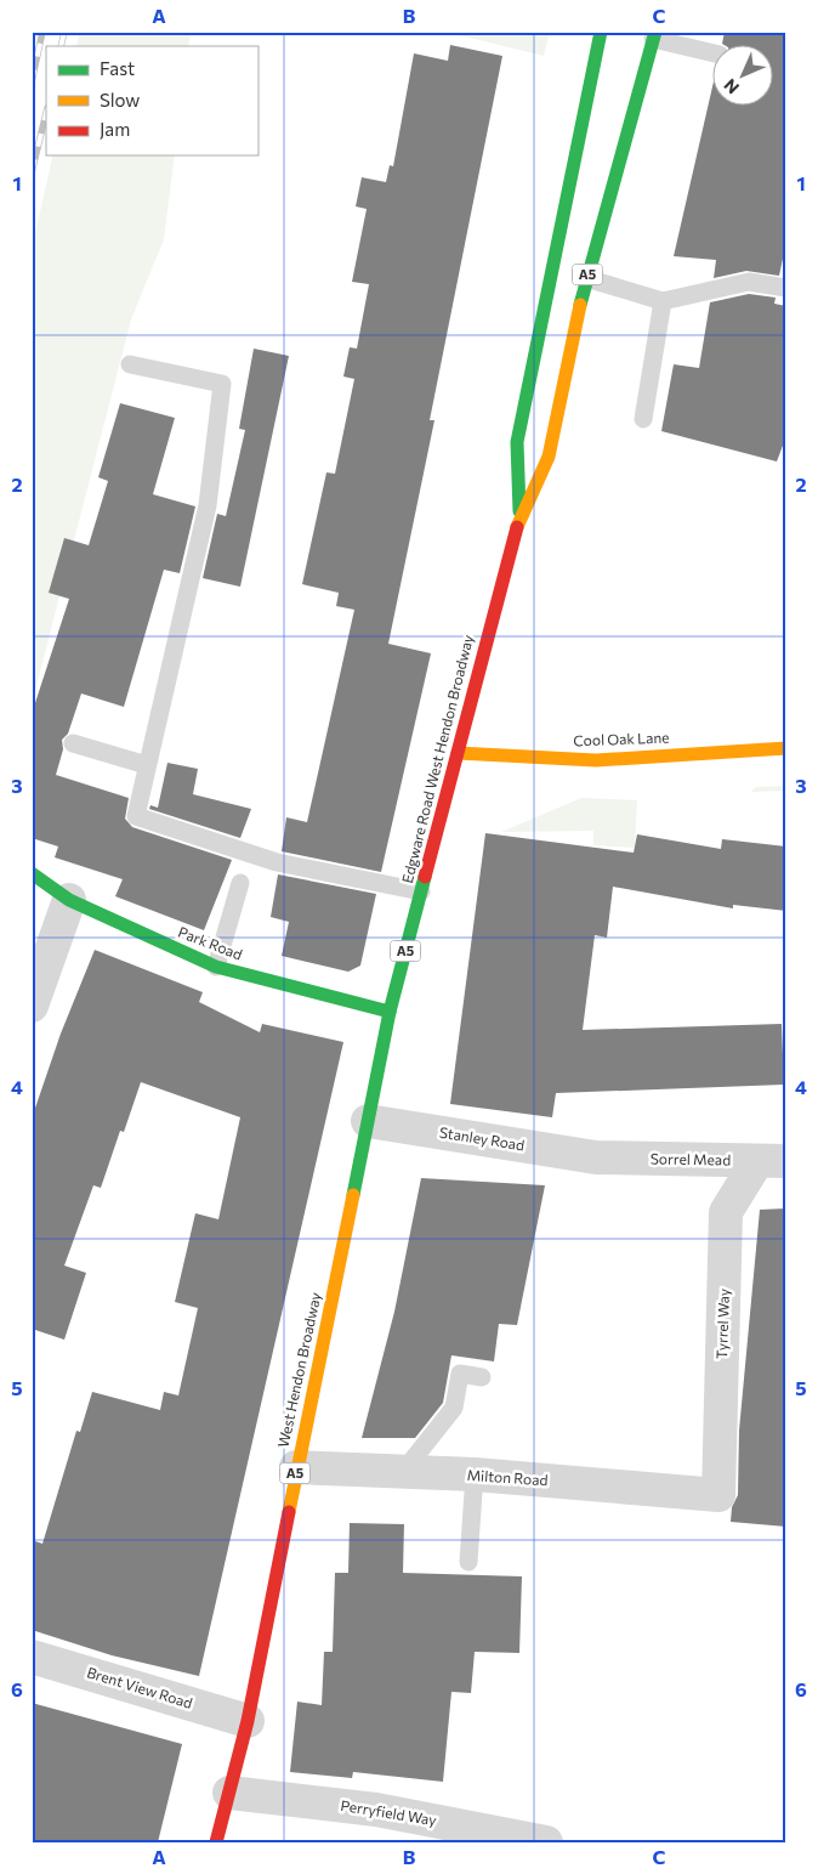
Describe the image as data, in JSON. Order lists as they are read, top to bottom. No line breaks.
{"streets":{"main road":["A5","Cool Oak Lane","Edgware Road West Hendon Broadway","Park Road","West Hendon Broadway"],"street":["Stanley Road","Sorrel Mead","Tyrrel Way","Milton Road","Brent View Road","Perryfield Way"]},"crossings":[["A5","Edgware Road West Hendon Broadway"],["Cool Oak Lane","Edgware Road West Hendon Broadway"],["Edgware Road West Hendon Broadway","Park Road"],["Edgware Road West Hendon Broadway","West Hendon Broadway"],["Park Road","West Hendon Broadway"],["Stanley Road","Sorrel Mead"],["Stanley Road","West Hendon Broadway"],["Sorrel Mead","Tyrrel Way"],["Tyrrel Way","Milton Road"],["West Hendon Broadway","Milton Road"],["West Hendon Broadway","Brent View Road"],["West Hendon Broadway","Perryfield Way"]],"legend":["Fast","Slow","Jam"],"north":"bottom left","grid":{"columns":["A","B","C"],"rows":["1","2","3","4","5","6"]}}
